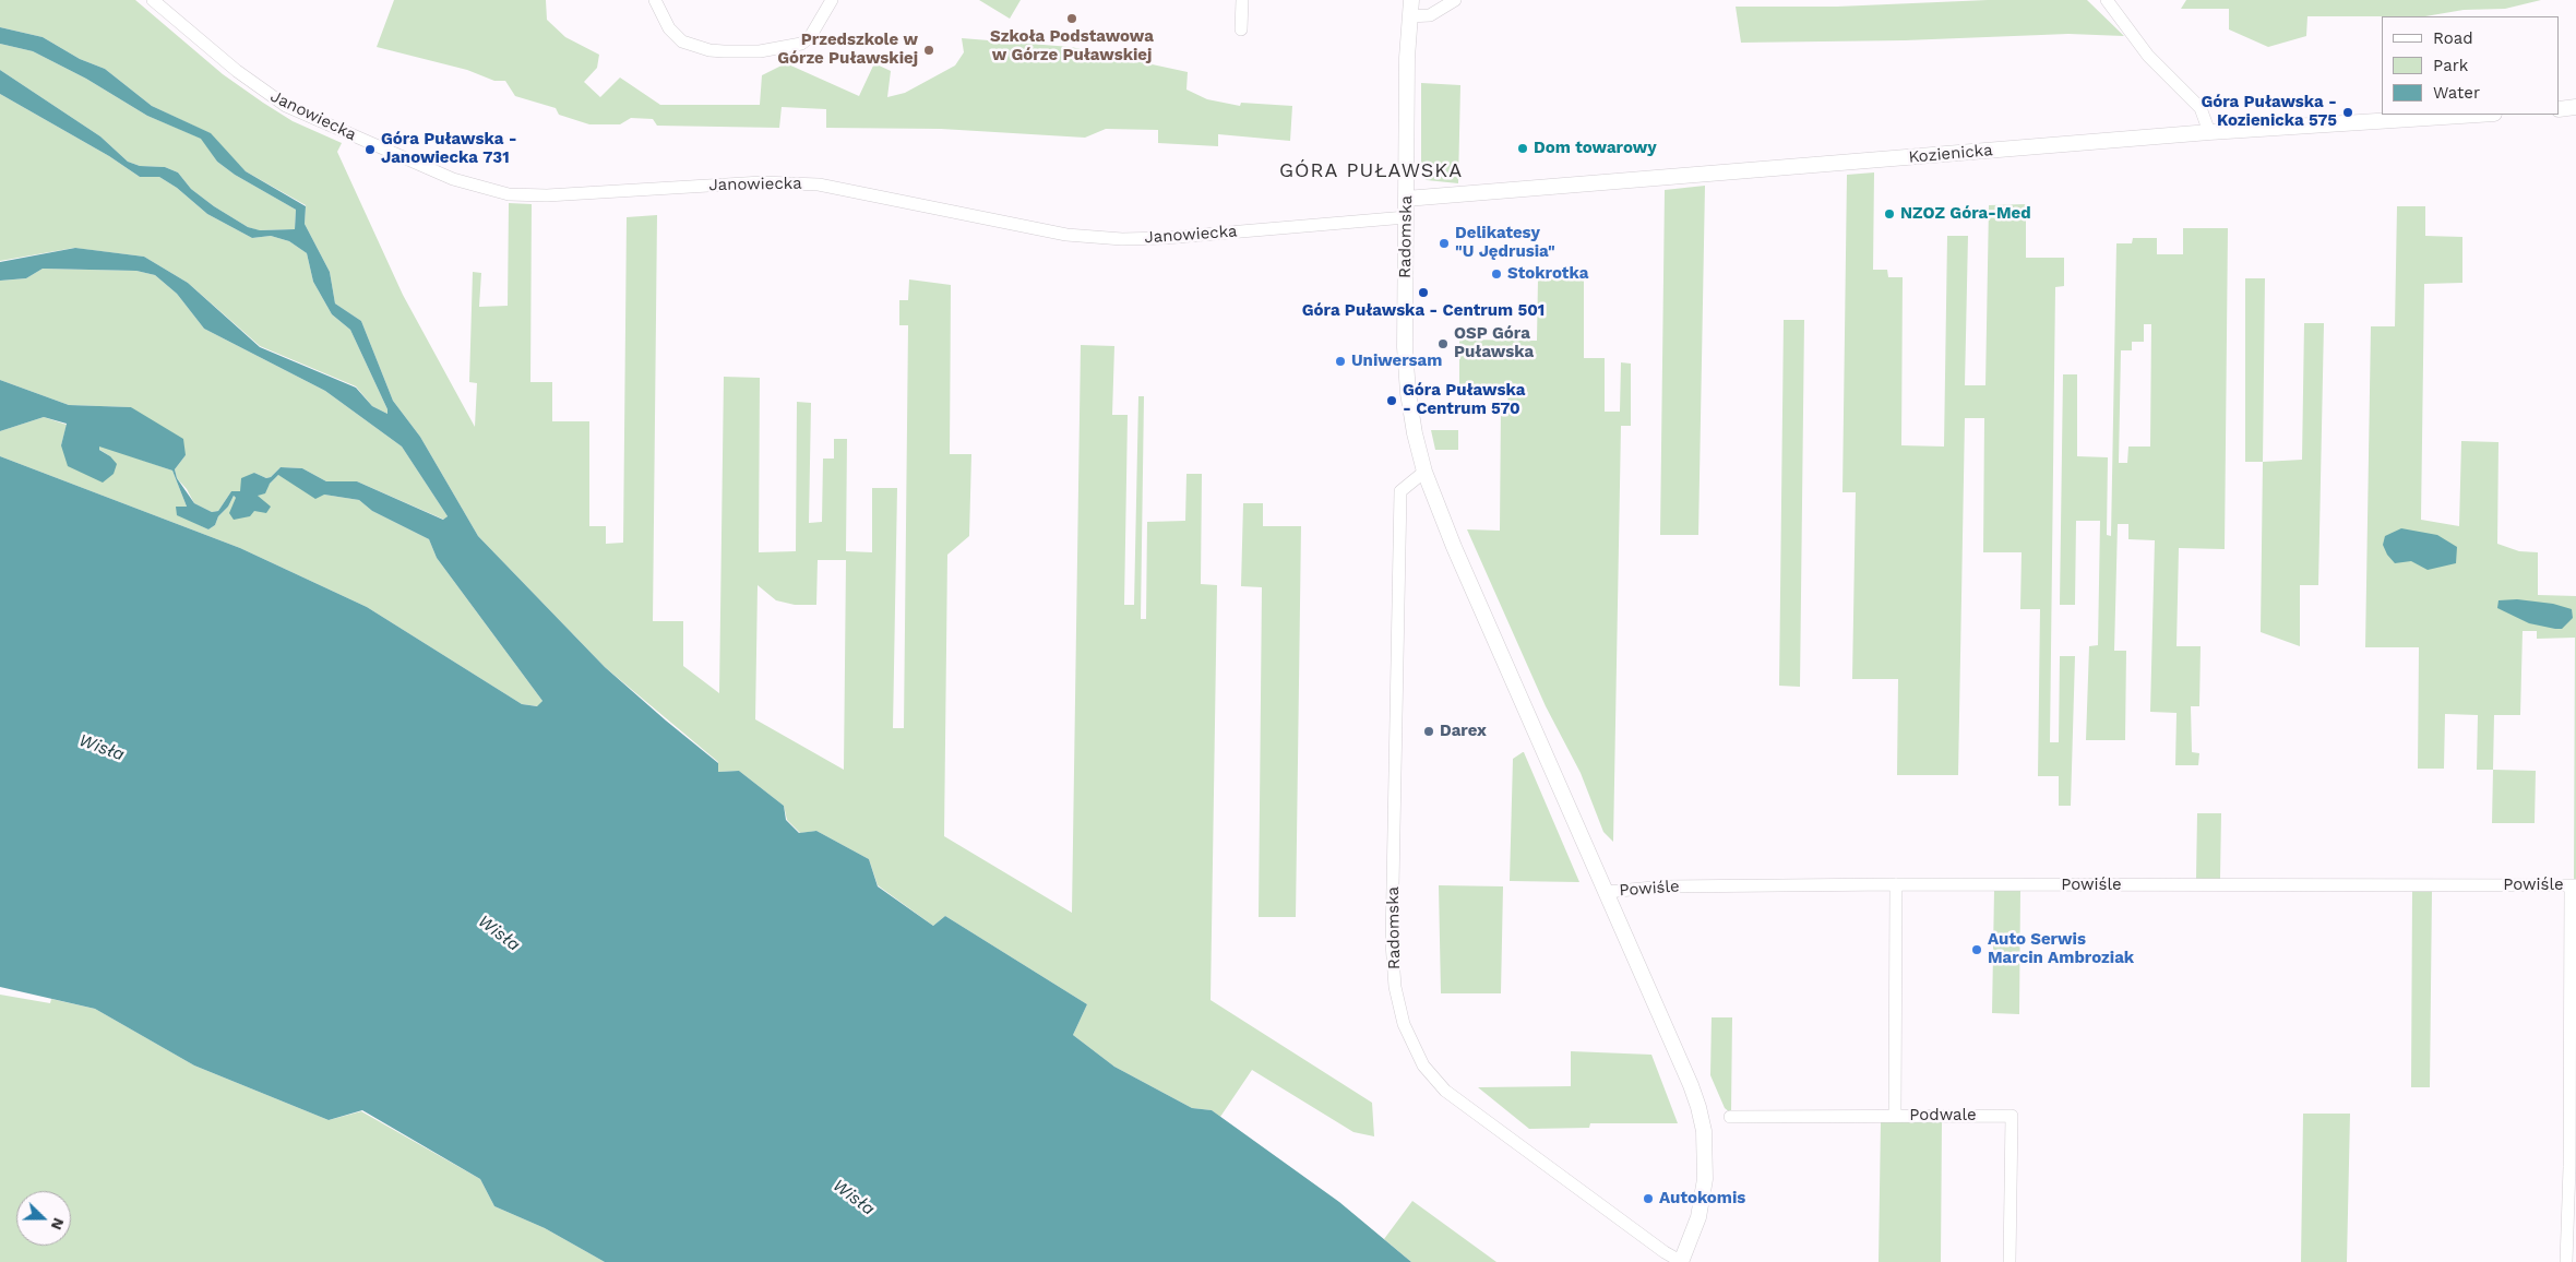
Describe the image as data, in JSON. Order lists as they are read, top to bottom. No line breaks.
{"streets":{"main road":["Kozienicka","Radomska"],"street":["Janowiecka","Powiśle","Podwale"]},"crossings":[["Janowiecka","Radomska"],["Kozienicka","Radomska"],["Radomska","Powiśle"]],"districts":["GÓRA PUŁAWSKA"],"water":["Wisła"],"places":["Szkoła Podstawowa w Górze Puławskiej","Przedszkole w Górze Puławskiej","Góra Puławska - Kozienicka 575","Dom towarowy","Góra Puławska - Janowiecka 731","NZOZ Góra-Med","Delikatesy \"U Jędrusia\"","Stokrotka","Góra Puławska - Centrum 501","OSP Góra Puławska","Uniwersam","Góra Puławska - Centrum 570","Darex","Auto Serwis Marcin Ambroziak","Autokomis"],"legend":["Road","Park","Water"],"north":"right"}
